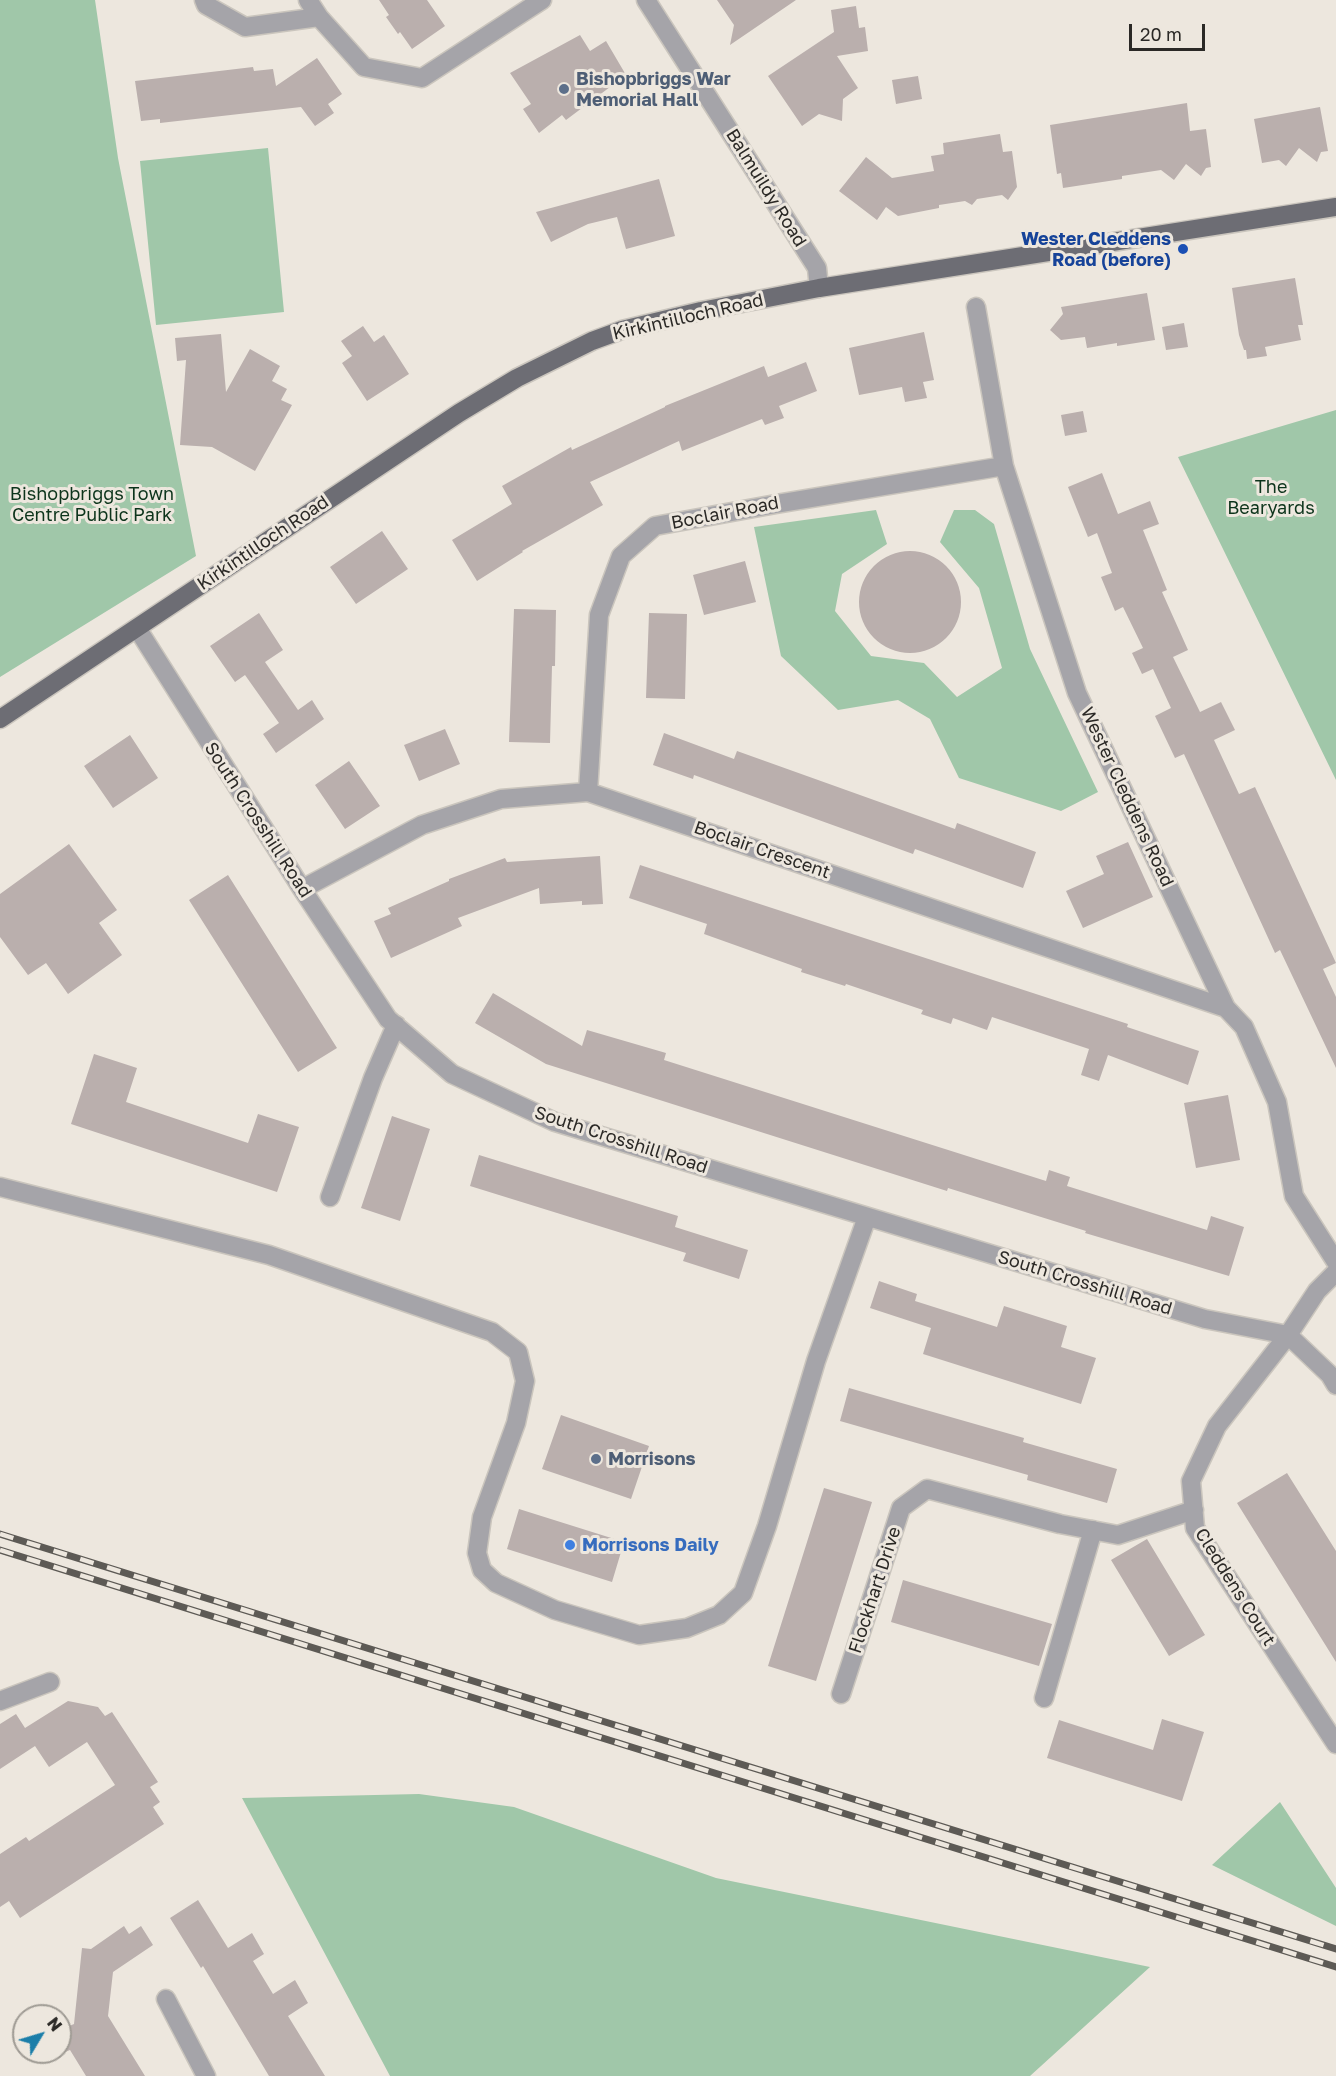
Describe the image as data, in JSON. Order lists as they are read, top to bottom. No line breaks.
{"streets":{"main road":["Kirkintilloch Road"],"street":["Balmuildy Road","Boclair Road","Wester Cleddens Road","South Crosshill Road","Boclair Crescent","Cleddens Court","Flockhart Drive"]},"crossings":[["Balmuildy Road","Kirkintilloch Road"],["Kirkintilloch Road","South Crosshill Road"],["Boclair Road","Wester Cleddens Road"],["Boclair Road","Boclair Crescent"],["Wester Cleddens Road","Boclair Crescent"],["South Crosshill Road","Boclair Crescent"],["South Crosshill Road","Cleddens Court"],["Cleddens Court","Flockhart Drive"]],"parks":["The Bearyards","Bishopbriggs Town Centre Public Park"],"places":["Bishopbriggs War Memorial Hall","Wester Cleddens Road (before)","Morrisons","Morrisons Daily"],"scale_bar":"20 m","north":"top right"}
